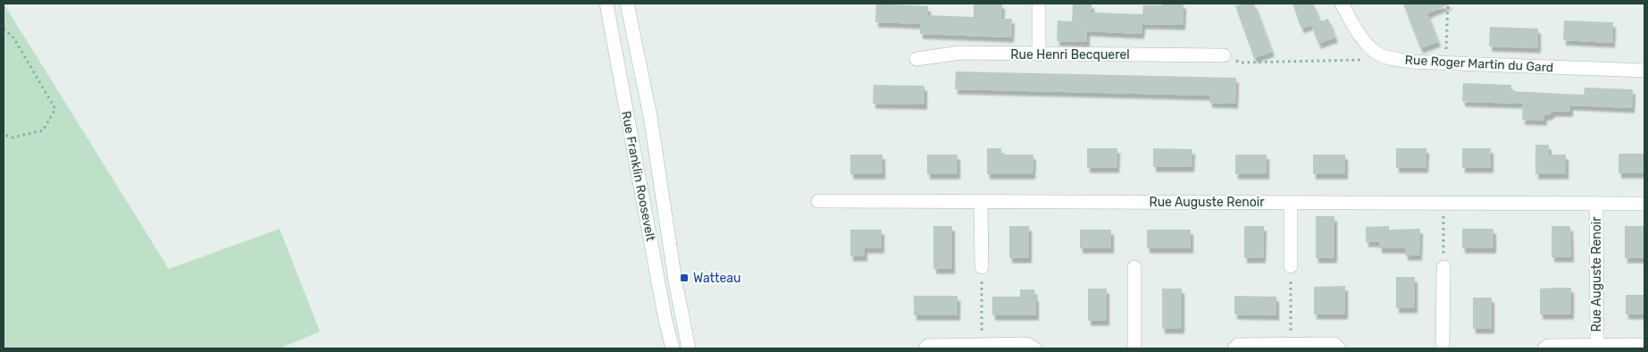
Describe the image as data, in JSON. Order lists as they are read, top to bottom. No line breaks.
{"streets":{"street":["Rue Henri Becquerel","Rue Roger Martin du Gard","Rue Franklin Roosevelt","Rue Auguste Renoir"]},"places":{"transit":["Watteau"]}}
